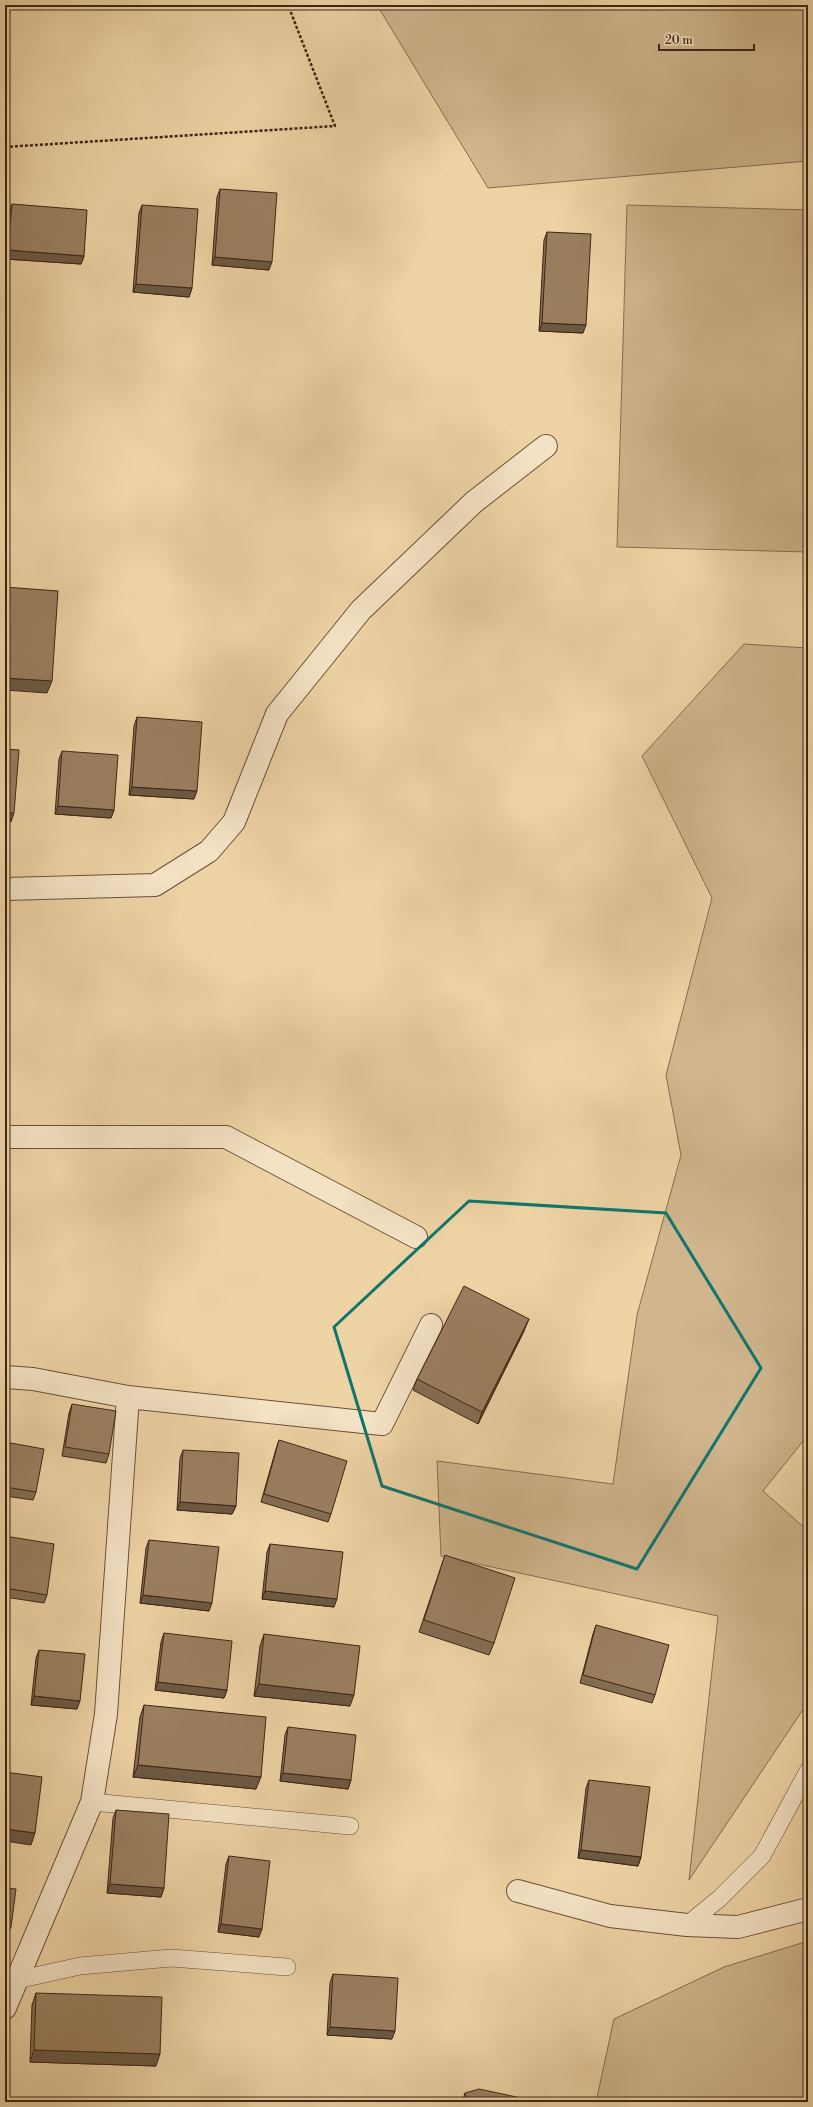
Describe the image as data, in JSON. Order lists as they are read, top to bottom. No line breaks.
{"scale_bar":"20 m"}
